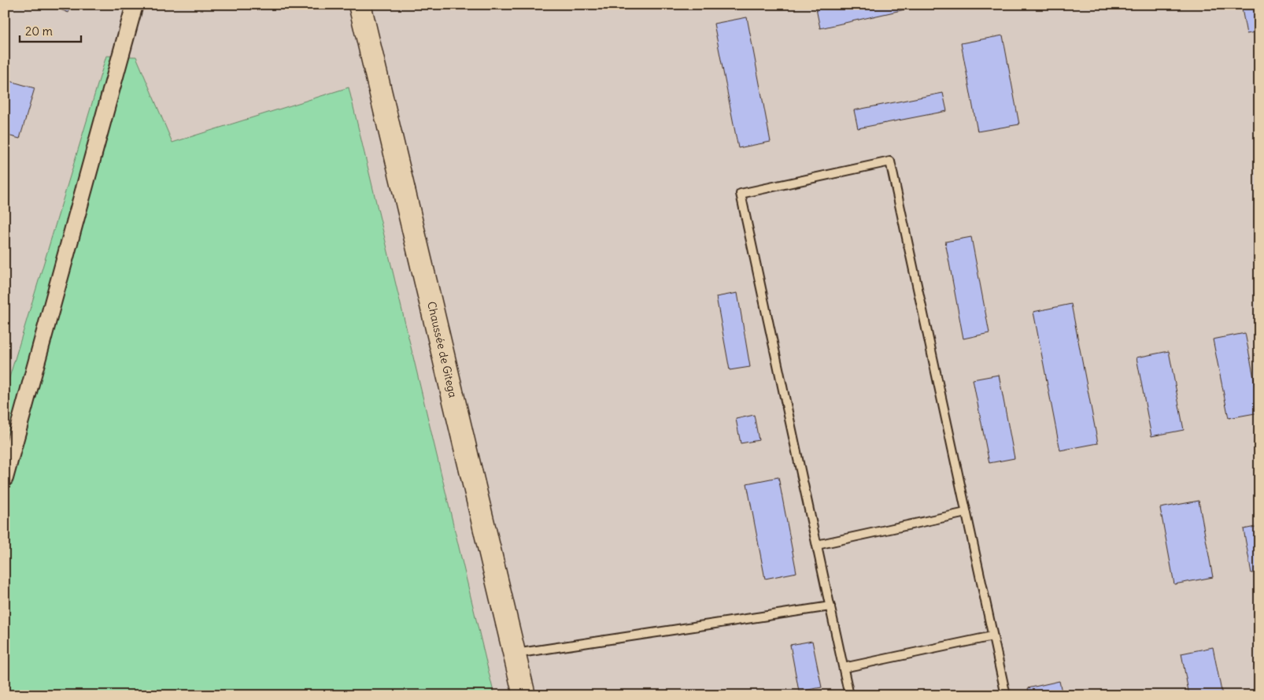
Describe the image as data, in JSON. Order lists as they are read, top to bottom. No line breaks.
{"streets":{"main road":["Chaussée de Gitega"]},"scale_bar":"20 m"}
